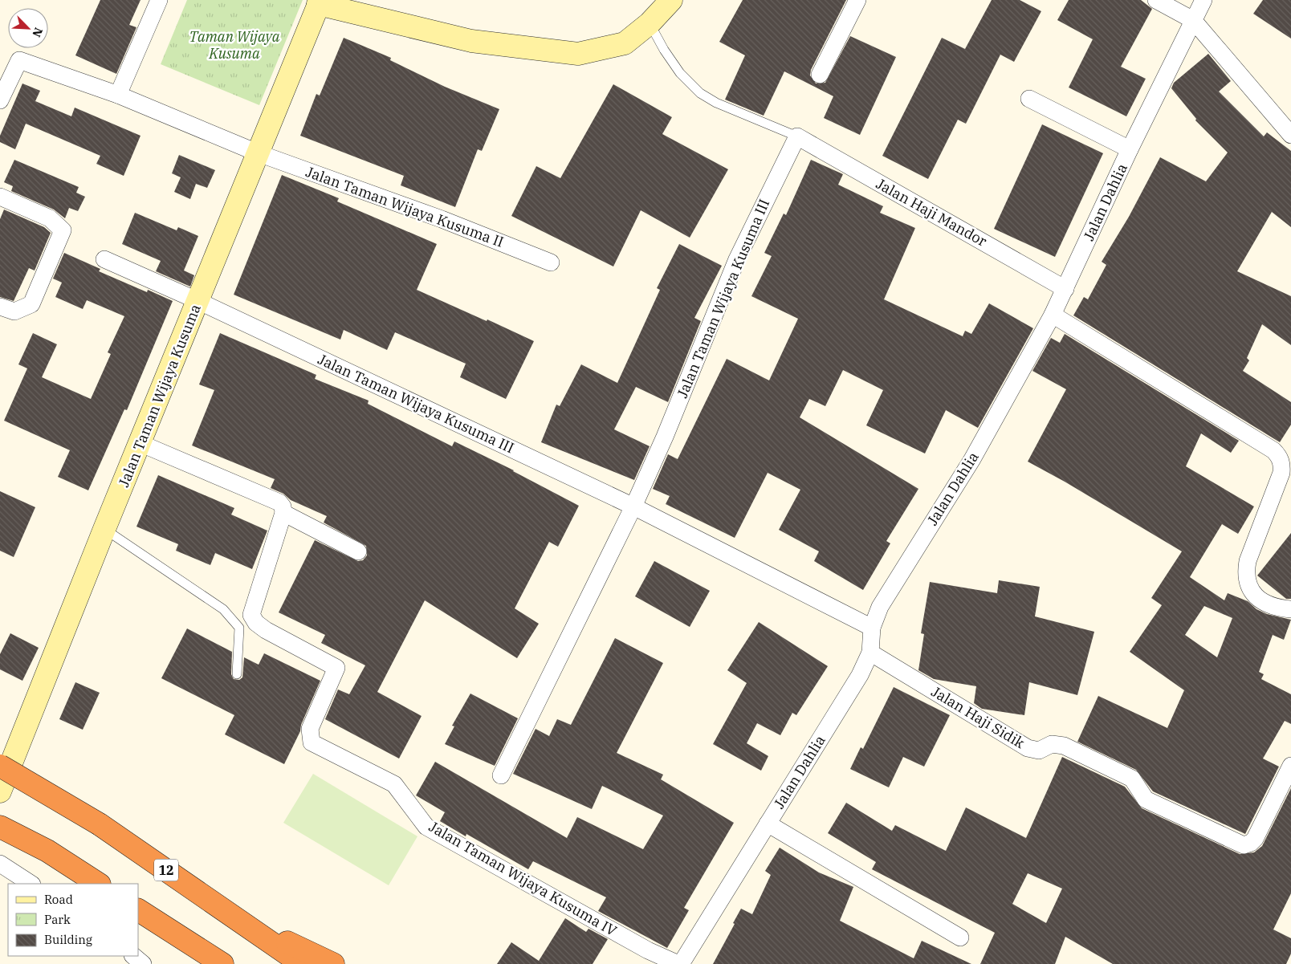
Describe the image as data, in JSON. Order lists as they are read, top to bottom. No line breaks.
{"streets":{"highway":["12"],"street":["Jalan Dahlia","Jalan Taman Wijaya Kusuma II","Jalan Haji Mandor","Jalan Taman Wijaya Kusuma III","Jalan Taman Wijaya Kusuma","Jalan Haji Sidik","Jalan Taman Wijaya Kusuma IV"]},"crossings":[["Jalan Dahlia","Jalan Haji Mandor"],["Jalan Dahlia","Jalan Taman Wijaya Kusuma III"],["Jalan Dahlia","Jalan Haji Sidik"],["Jalan Dahlia","Jalan Taman Wijaya Kusuma IV"],["Jalan Taman Wijaya Kusuma II","Jalan Taman Wijaya Kusuma"],["Jalan Haji Mandor","Jalan Taman Wijaya Kusuma III"],["Jalan Taman Wijaya Kusuma III","Jalan Taman Wijaya Kusuma"],["Jalan Taman Wijaya Kusuma","12"]],"parks":["Taman Wijaya Kusuma"],"legend":["Road","Park","Building"],"north":"bottom right"}
